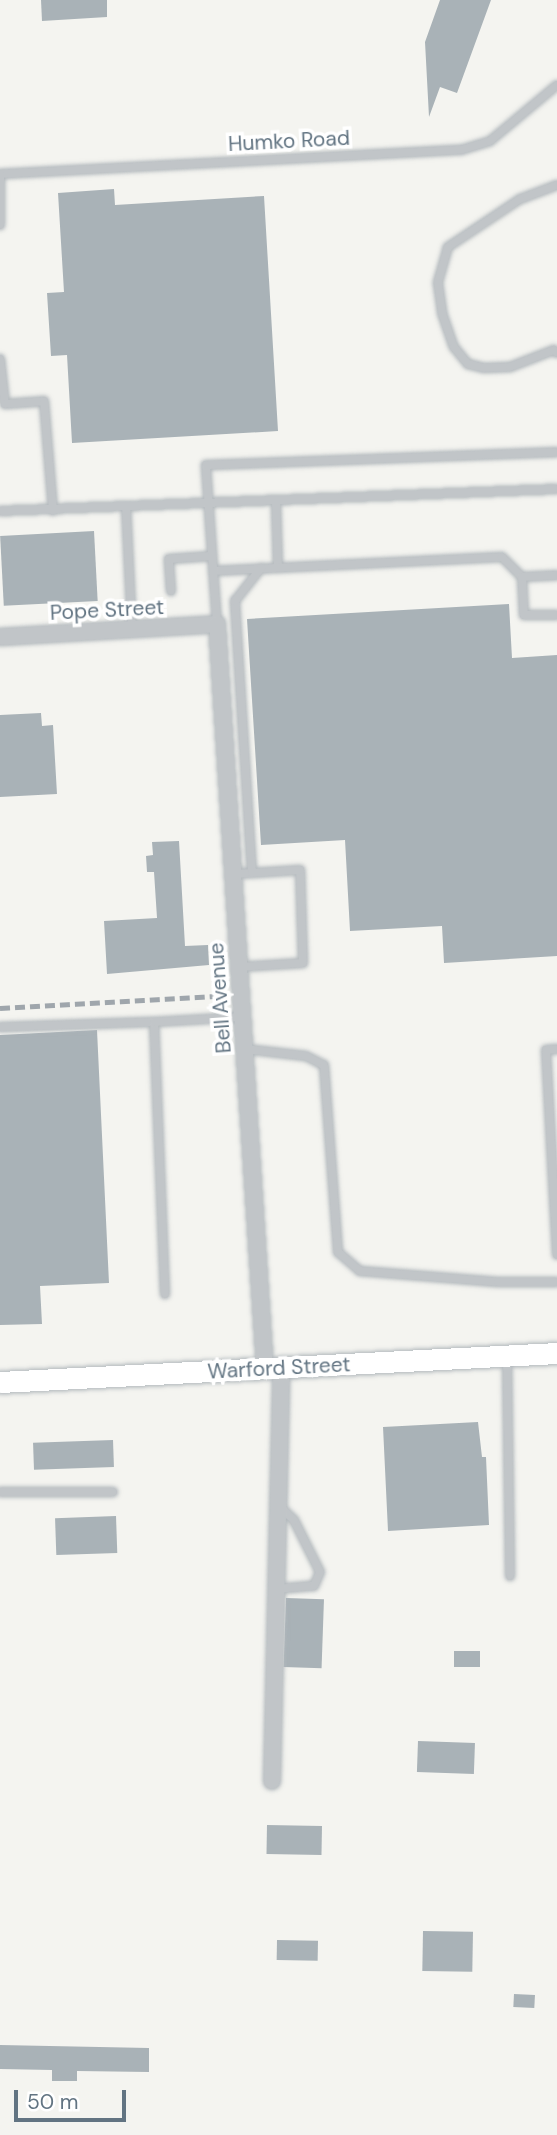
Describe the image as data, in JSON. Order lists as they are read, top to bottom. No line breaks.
{"streets":{"main road":["Warford Street"],"street":["Pope Street","Bell Avenue"],"lane":["Humko Road"]},"crossings":[["Pope Street","Bell Avenue"],["Bell Avenue","Warford Street"]],"scale_bar":"50 m"}
